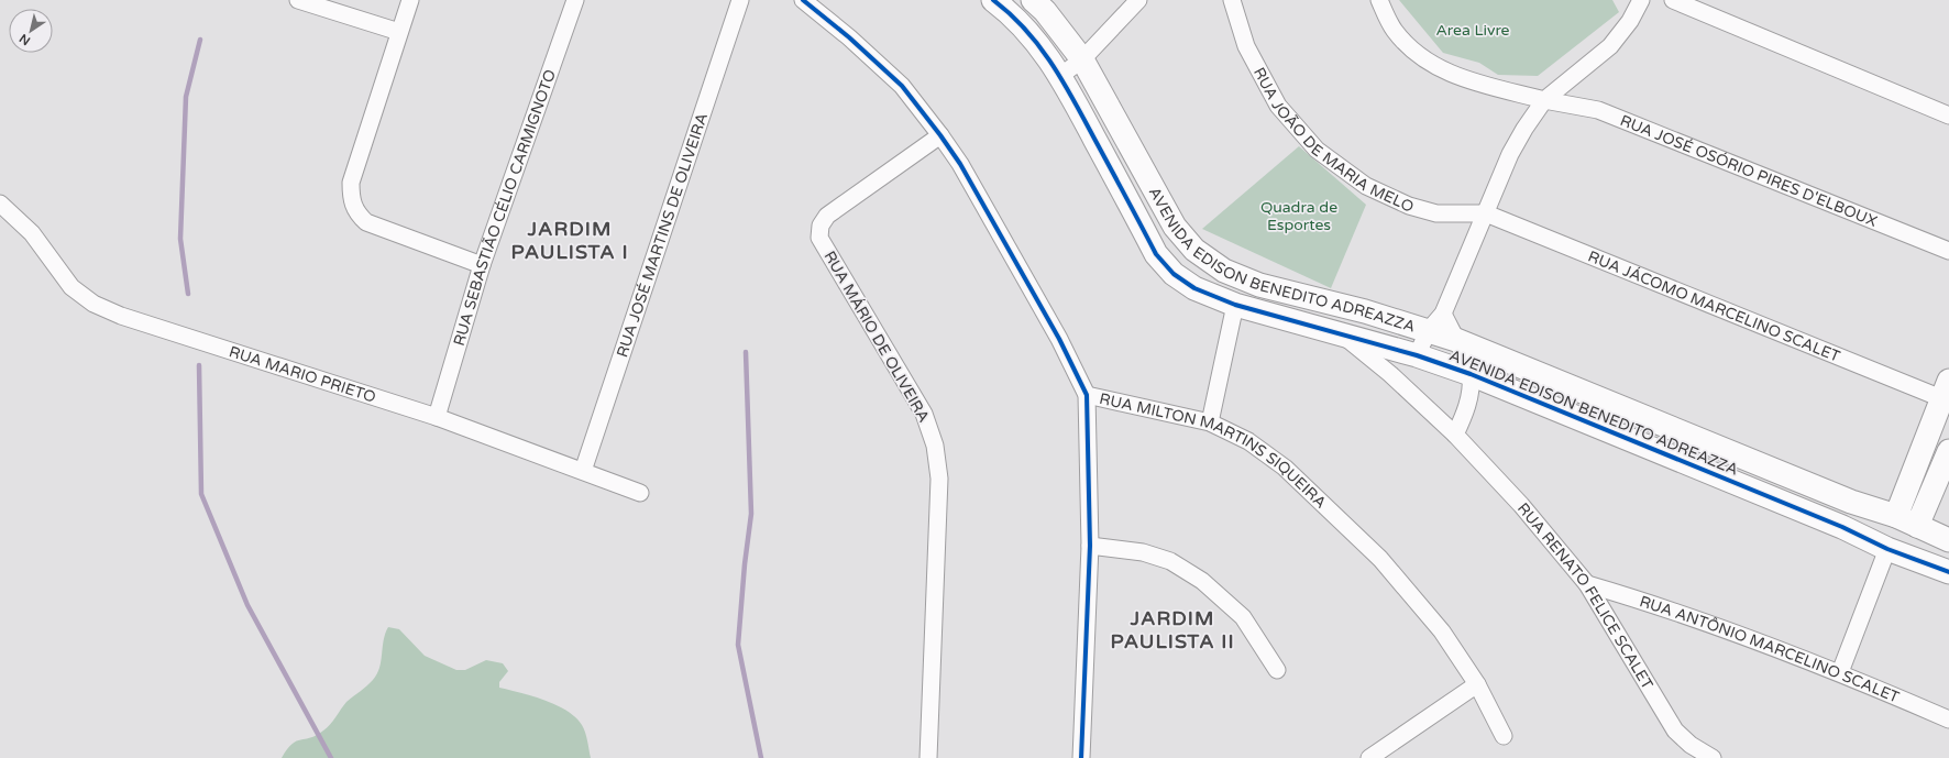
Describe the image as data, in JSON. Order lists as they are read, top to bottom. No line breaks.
{"streets":{"street":["RUA JOÃO DE MARIA MELO","RUA JOSÉ OSÓRIO PIRES D'ELBOUX","RUA SEBASTIÃO CÉLIO CARMIGNOTO","RUA JOSÉ MARTINS DE OLIVEIRA","AVENIDA EDISON BENEDITO ADREAZZA","RUA JÁCOMO MARCELINO SCALET","RUA MÁRIO DE OLIVEIRA","RUA MARIO PRIETO","RUA MILTON MARTINS SIQUEIRA","RUA RENATO FELICE SCALET","RUA ANTÔNIO MARCELINO SCALET"]},"crossings":[["RUA JOÃO DE MARIA MELO","RUA JÁCOMO MARCELINO SCALET"],["RUA SEBASTIÃO CÉLIO CARMIGNOTO","RUA MARIO PRIETO"],["RUA JOSÉ MARTINS DE OLIVEIRA","RUA MARIO PRIETO"],["AVENIDA EDISON BENEDITO ADREAZZA","RUA RENATO FELICE SCALET"],["RUA MÁRIO DE OLIVEIRA","RUA MILTON MARTINS SIQUEIRA"],["RUA RENATO FELICE SCALET","RUA ANTÔNIO MARCELINO SCALET"]],"districts":["JARDIM PAULISTA I","JARDIM PAULISTA II"],"parks":["Area Livre","Quadra de Esportes"],"north":"bottom left"}
